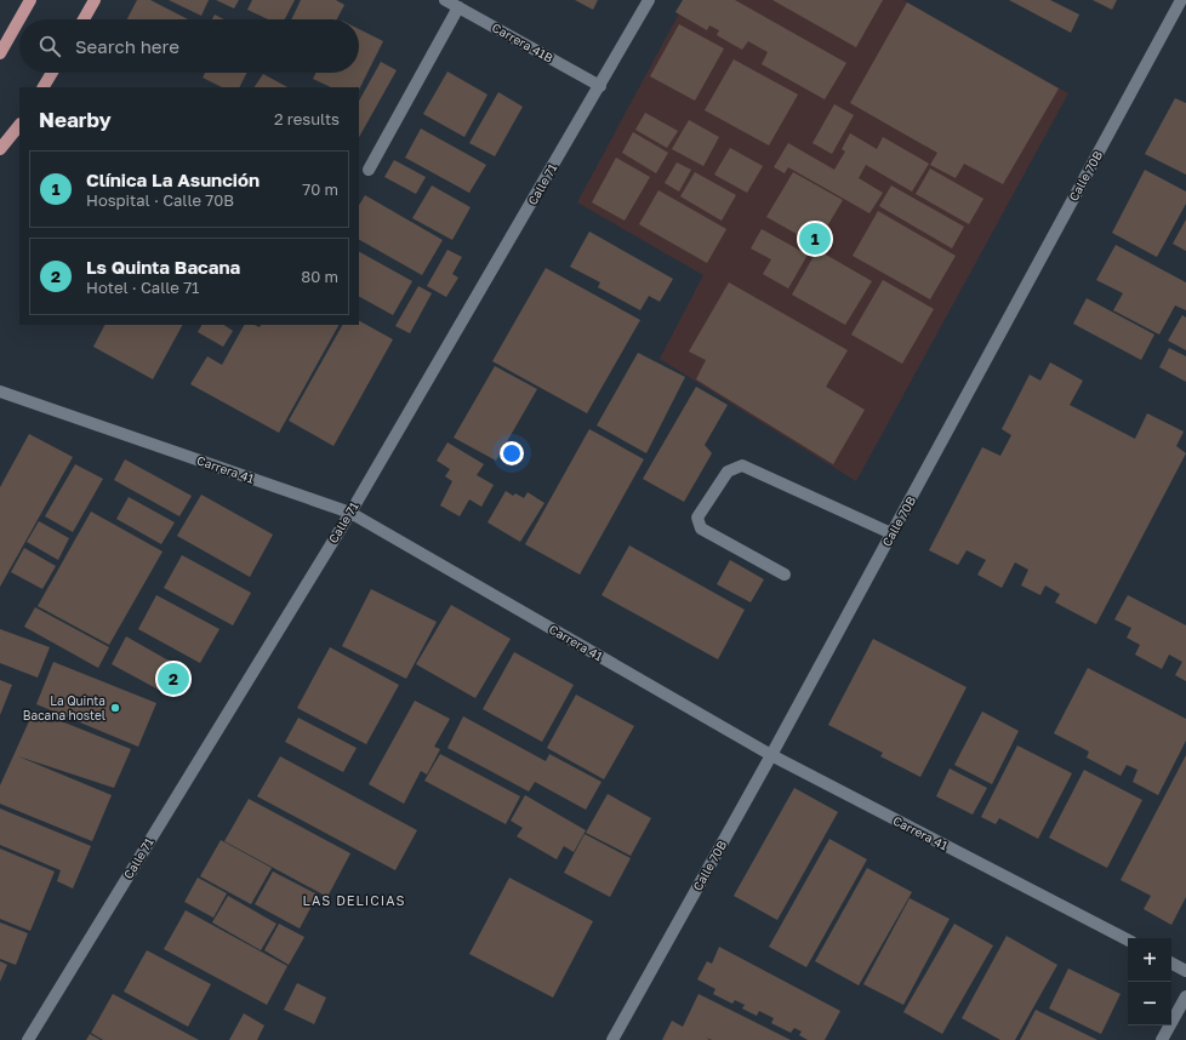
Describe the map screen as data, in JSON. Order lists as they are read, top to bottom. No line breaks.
{"streets":{"street":["Carrera 41B","Calle 70B","Calle 71","Carrera 41"]},"crossings":[["Carrera 41B","Calle 71"],["Calle 70B","Carrera 41"],["Calle 71","Carrera 41"]],"districts":["LAS DELICIAS"],"places":["La Quinta Bacana hostel"],"page":{"search":"Search here","heading":["Nearby","2 results"],"list":[{"mark":"1","name":"Clínica La Asunción","note":"Hospital · Calle 70B","value":"70 m"},{"mark":"2","name":"Ls Quinta Bacana","note":"Hotel · Calle 71","value":"80 m"}],"pins":["1","2"],"map_buttons":["+","−"]}}
